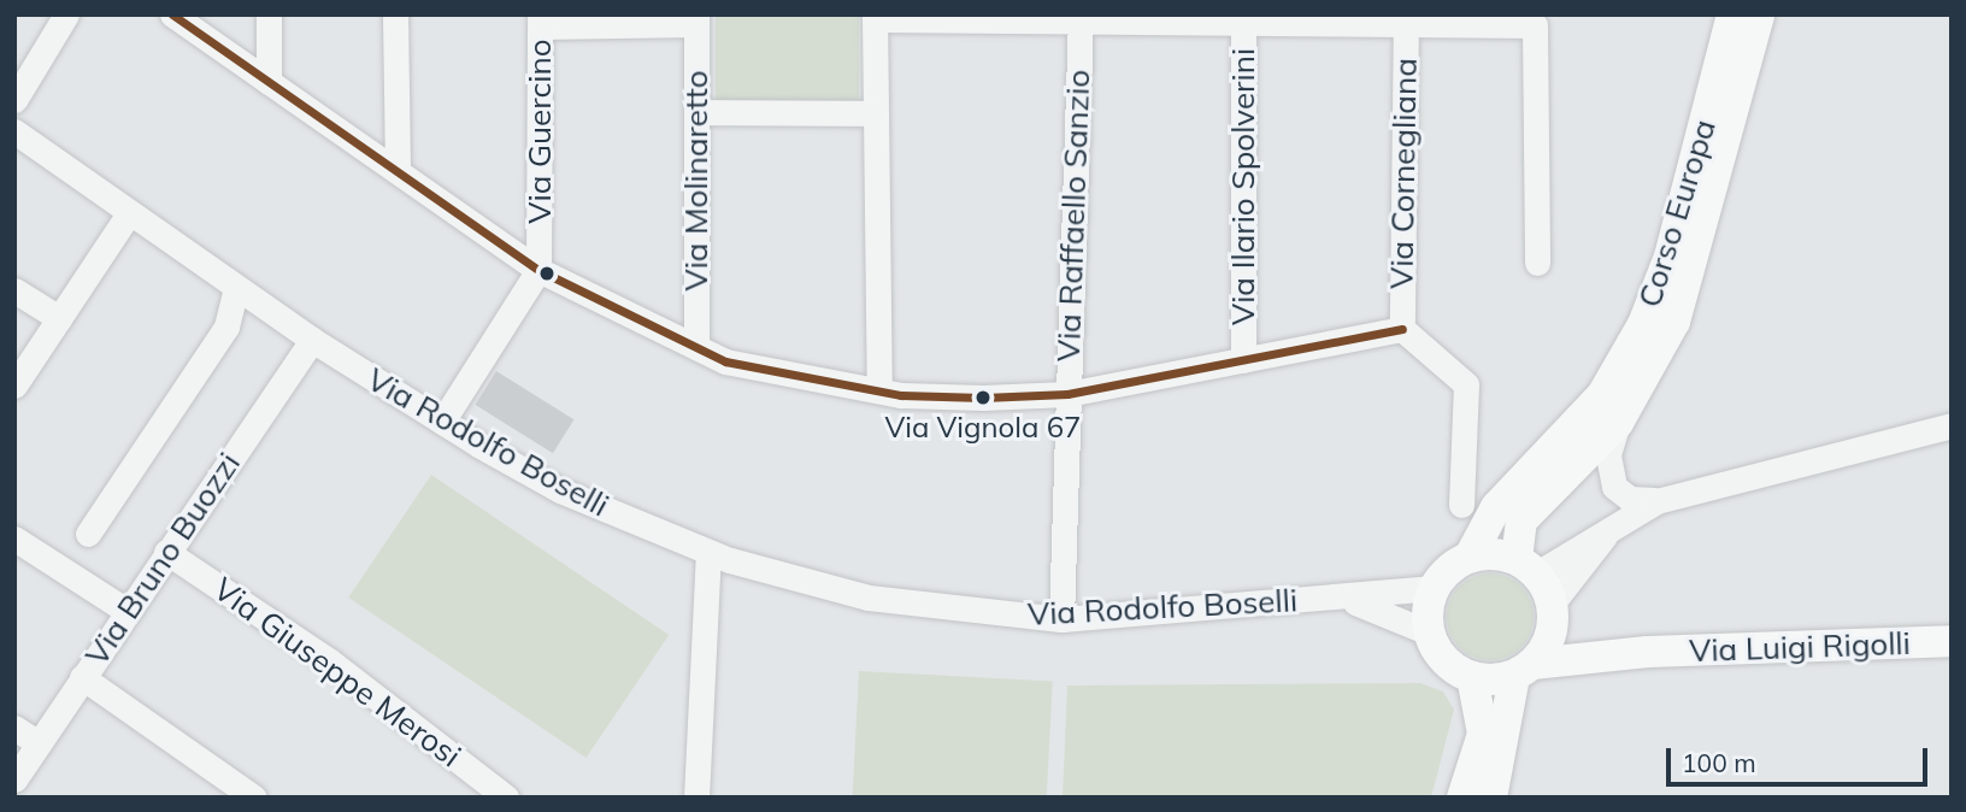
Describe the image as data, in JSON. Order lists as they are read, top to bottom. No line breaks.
{"streets":{"main road":["Corso Europa","Via Rodolfo Boselli","Via Luigi Rigolli"],"street":["Via Guercino","Via Cornegliana","Via Molinaretto","Via Ilario Spolverini","Via Raffaello Sanzio","Via Bruno Buozzi","Via Giuseppe Merosi"]},"crossings":[["Via Guercino","Via Rodolfo Boselli"],["Corso Europa","Via Rodolfo Boselli"],["Corso Europa","Via Luigi Rigolli"],["Via Raffaello Sanzio","Via Rodolfo Boselli"],["Via Rodolfo Boselli","Via Bruno Buozzi"],["Via Rodolfo Boselli","Via Luigi Rigolli"],["Via Bruno Buozzi","Via Giuseppe Merosi"]],"places":["Via Vignola 67"],"scale_bar":"100 m"}
